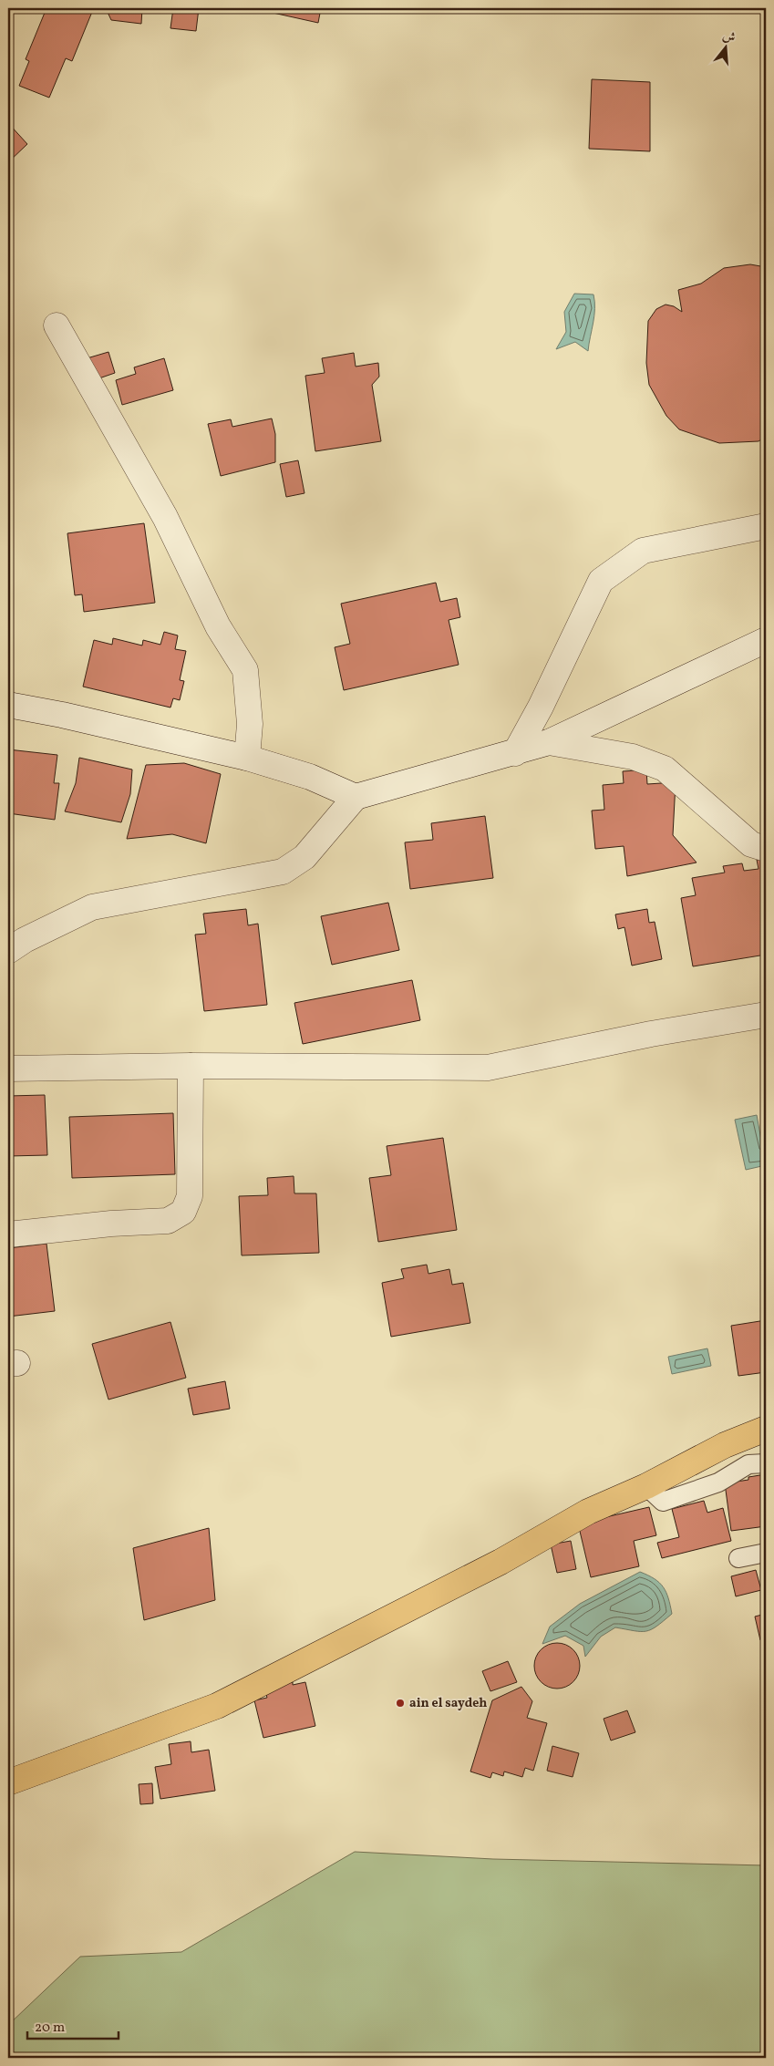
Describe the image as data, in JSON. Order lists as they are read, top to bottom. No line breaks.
{"places":["ain el saydeh"],"scale_bar":"20 m","north":"top"}
